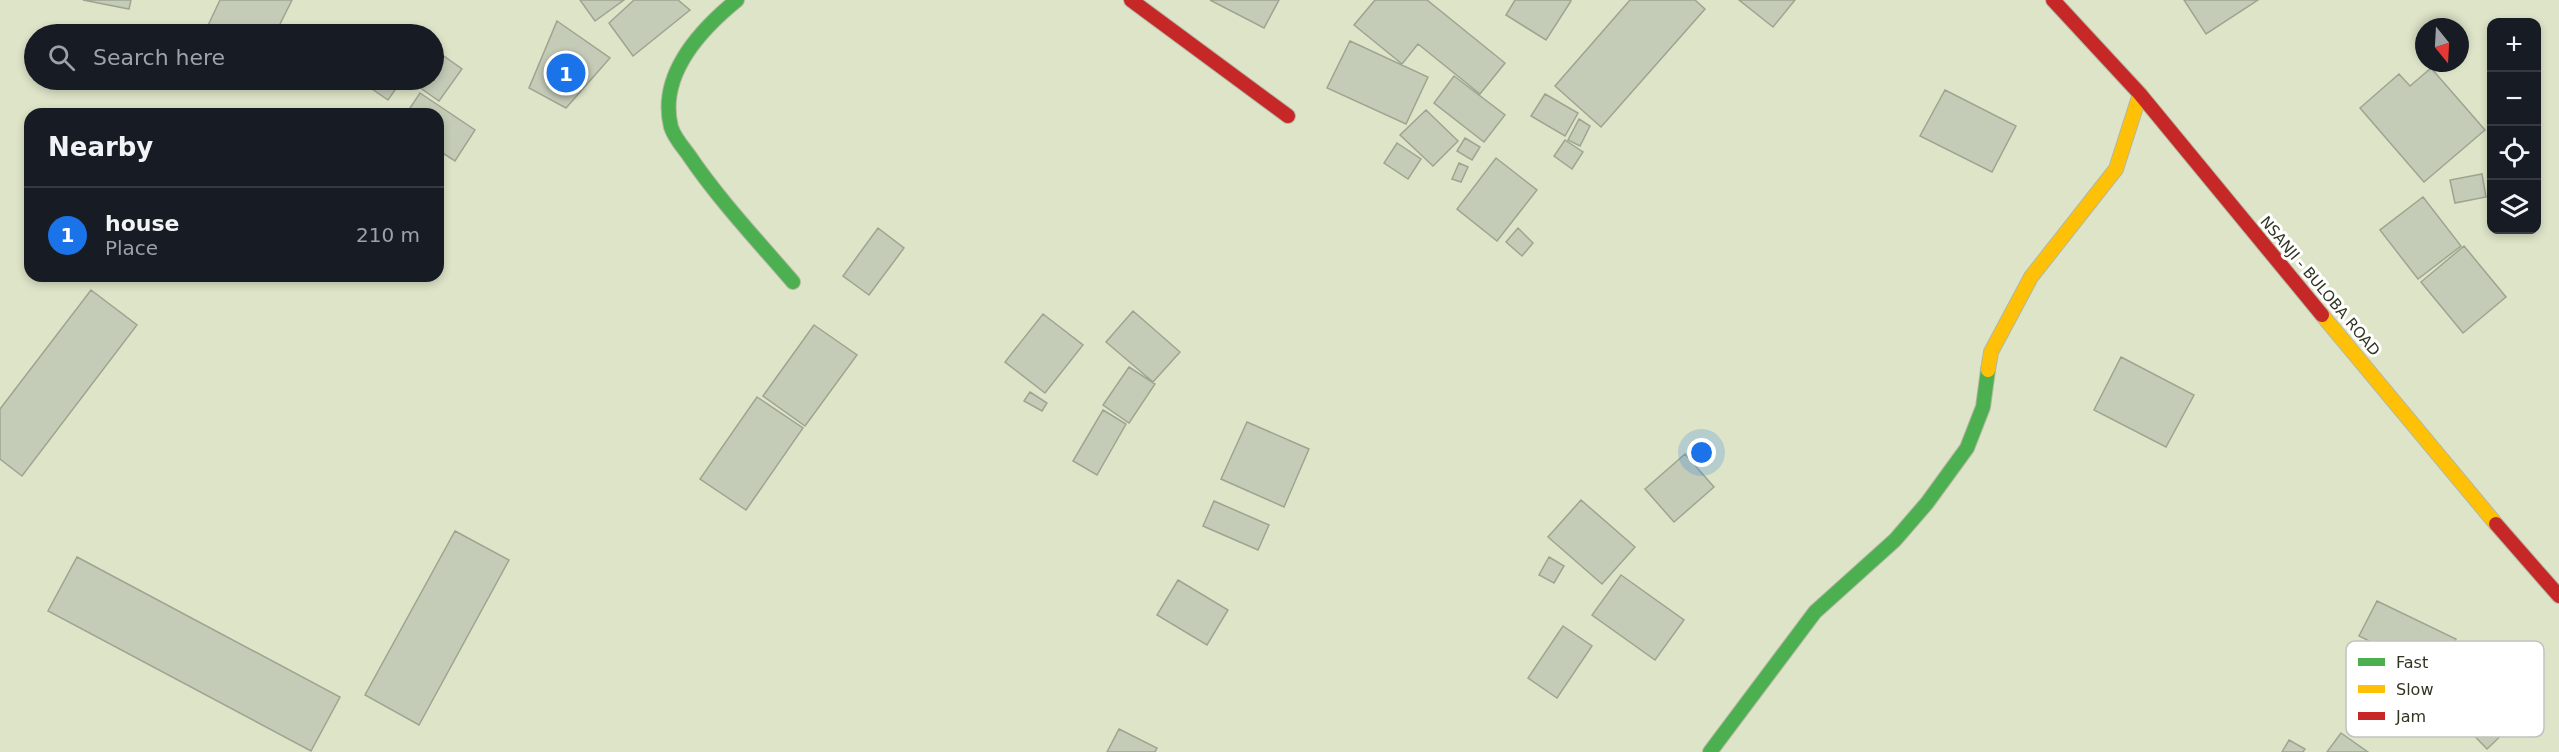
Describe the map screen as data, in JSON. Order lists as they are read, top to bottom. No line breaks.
{"streets":{"street":["NSANJI - BULOBA ROAD"]},"legend":["Fast","Slow","Jam"],"north":"bottom","page":{"map_buttons":["+","−"],"search":"Search here","pins":"1","heading":"Nearby","list":[{"mark":"1","name":"house","note":"Place","value":"210 m"}]}}
